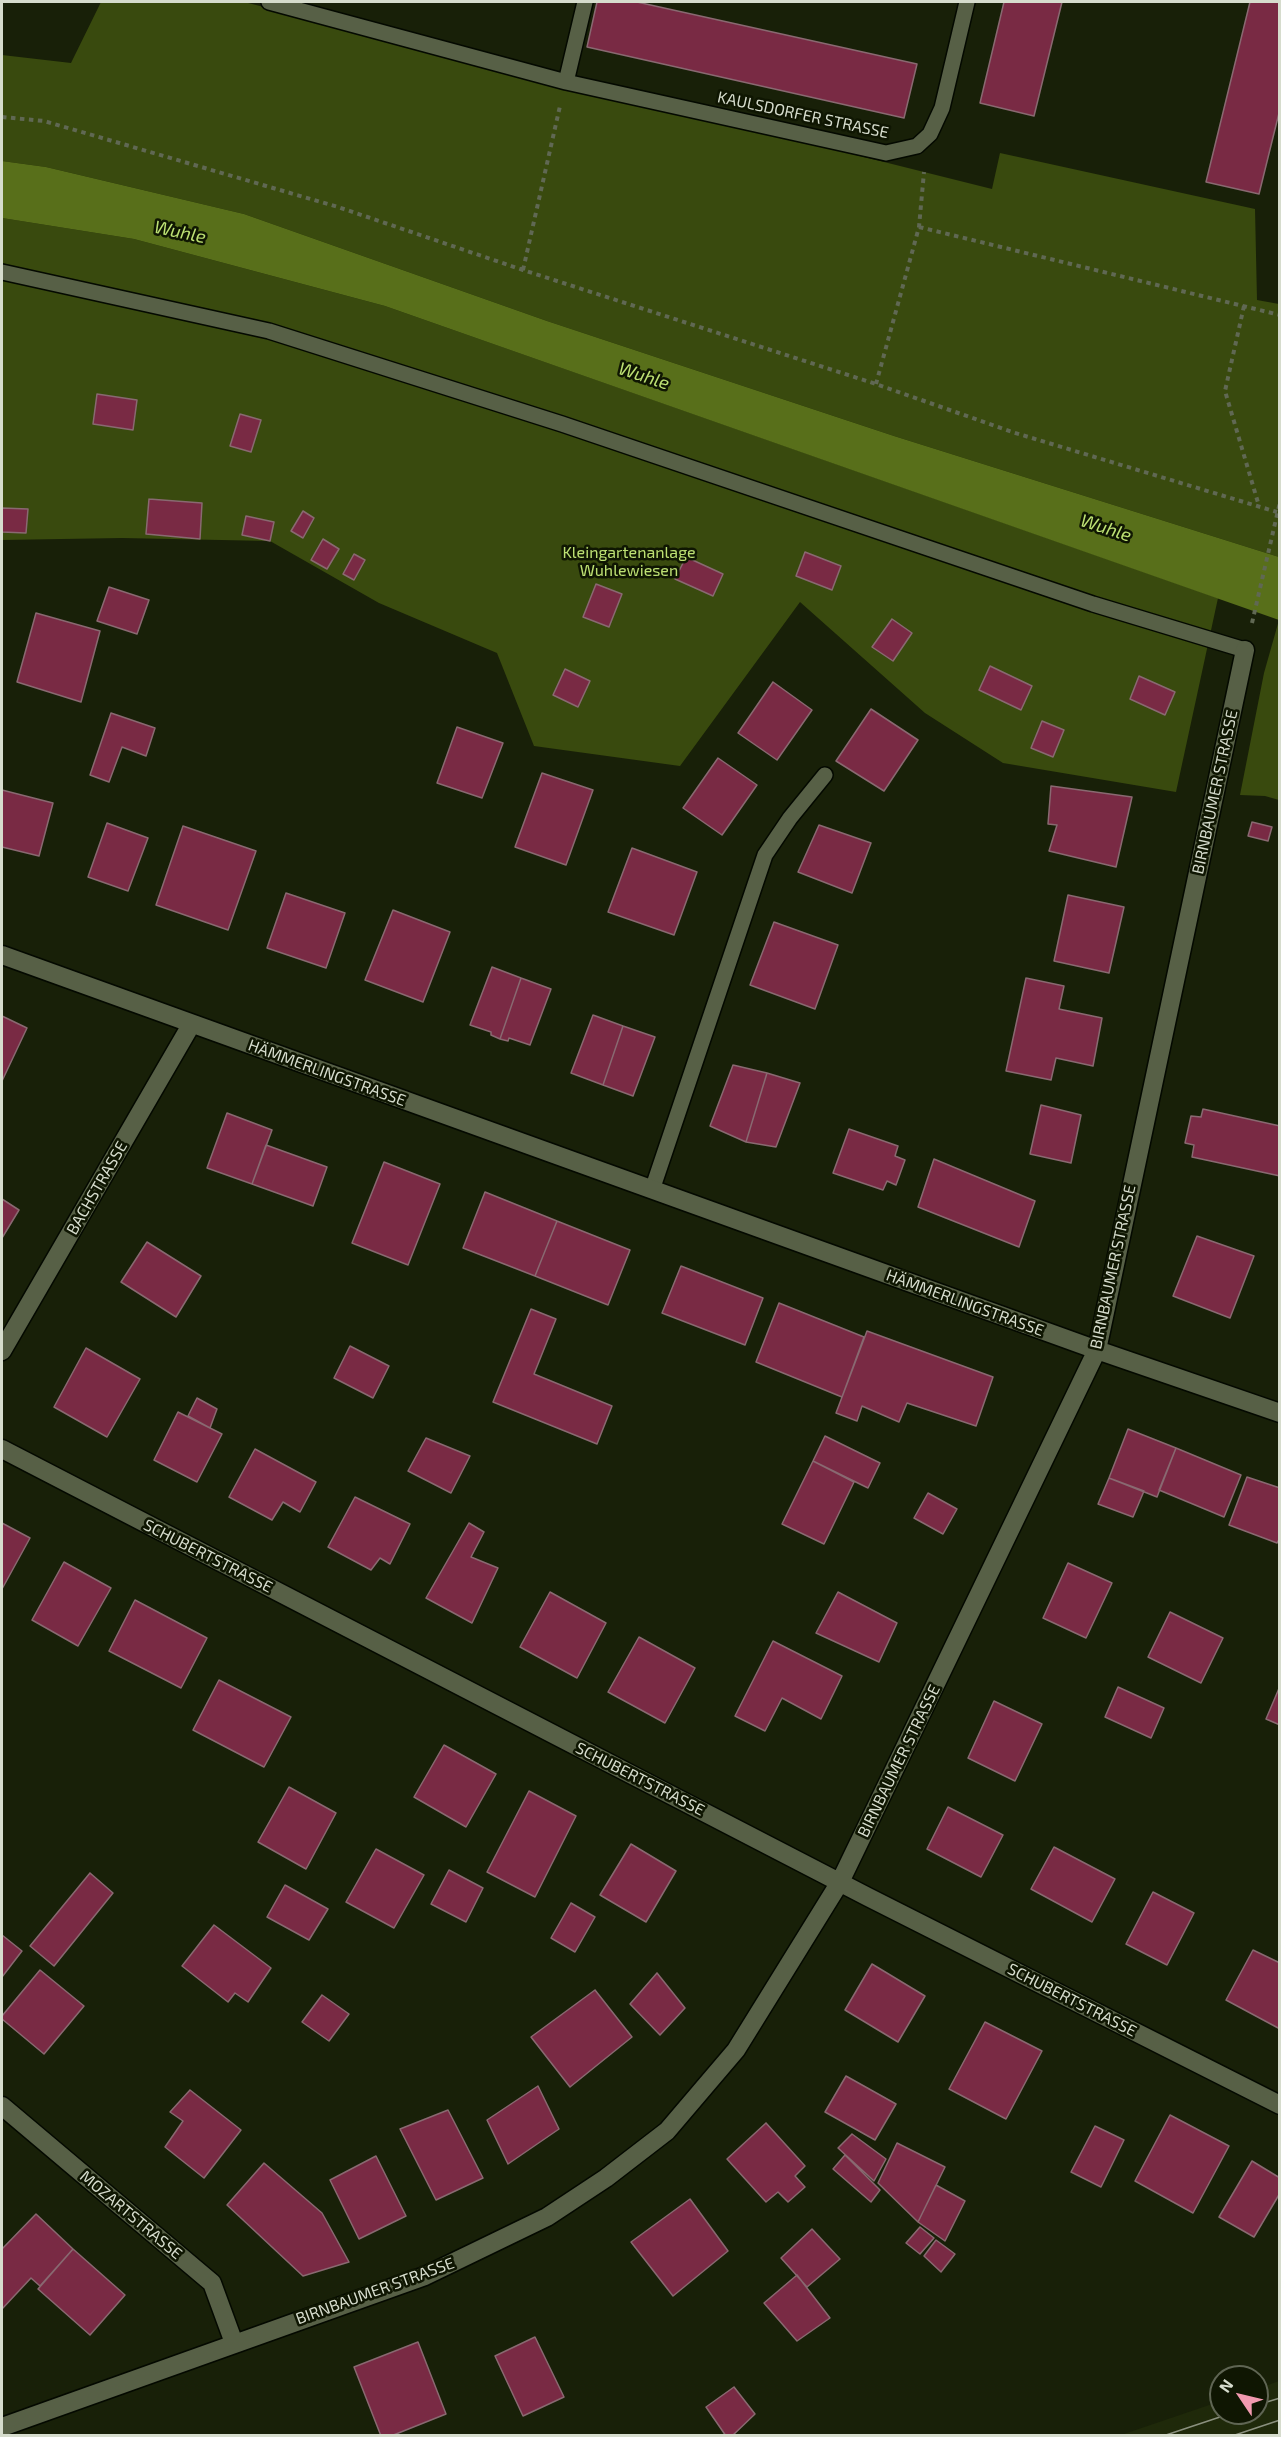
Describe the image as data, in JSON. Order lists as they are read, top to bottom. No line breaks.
{"streets":{"street":["BIRNBAUMER STRASSE","HÄMMERLINGSTRASSE","BACHSTRASSE","SCHUBERTSTRASSE","MOZARTSTRASSE"],"lane":["KAULSDORFER STRASSE"]},"crossings":[["BIRNBAUMER STRASSE","HÄMMERLINGSTRASSE"],["BIRNBAUMER STRASSE","SCHUBERTSTRASSE"],["BIRNBAUMER STRASSE","MOZARTSTRASSE"],["HÄMMERLINGSTRASSE","BACHSTRASSE"]],"water":["Wuhle"],"parks":["Kleingartenanlage Wuhlewiesen"],"north":"top left"}
